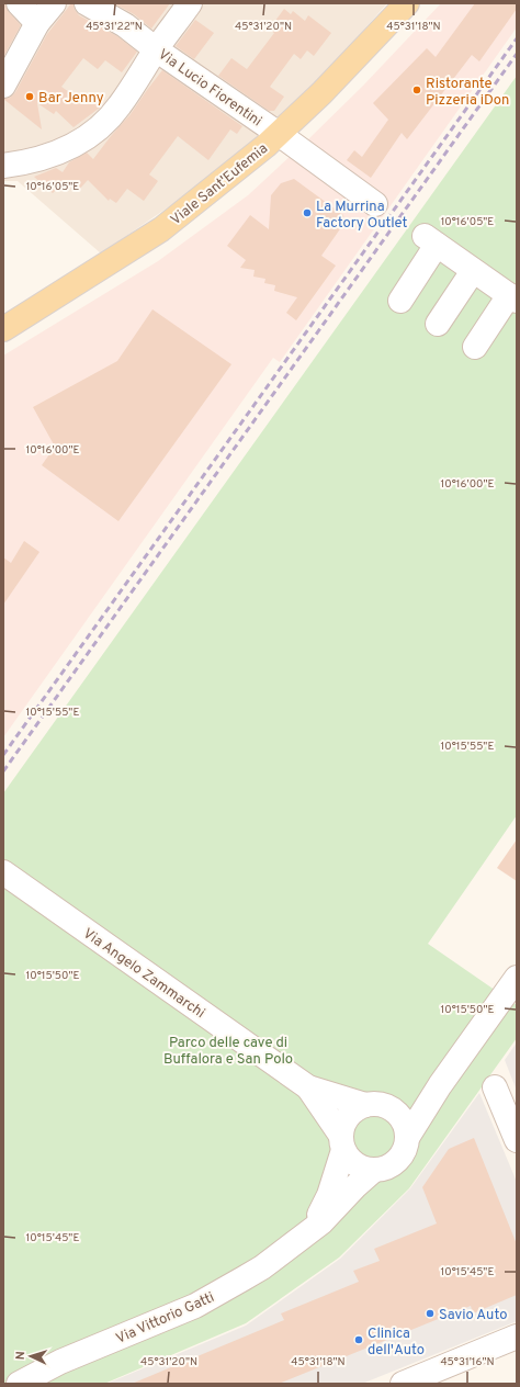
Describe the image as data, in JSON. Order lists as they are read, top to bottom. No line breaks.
{"streets":{"main road":["Viale Sant'Eufemia"],"street":["Via Lucio Fiorentini","Via Angelo Zammarchi","Via Vittorio Gatti"]},"crossings":[["Via Lucio Fiorentini","Viale Sant'Eufemia"],["Via Angelo Zammarchi","Via Vittorio Gatti"]],"parks":["Parco delle cave di Buffalora e San Polo"],"places":["Ristorante Pizzeria iDon","Bar Jenny","La Murrina Factory Outlet","Savio Auto","Clinica dell'Auto"],"north":"left","coordinates":["45°31'22\"N","45°31'20\"N","45°31'18\"N","10°16'05\"E","10°16'00\"E","10°15'55\"E","10°15'50\"E","10°15'45\"E","45°31'16\"N"]}
